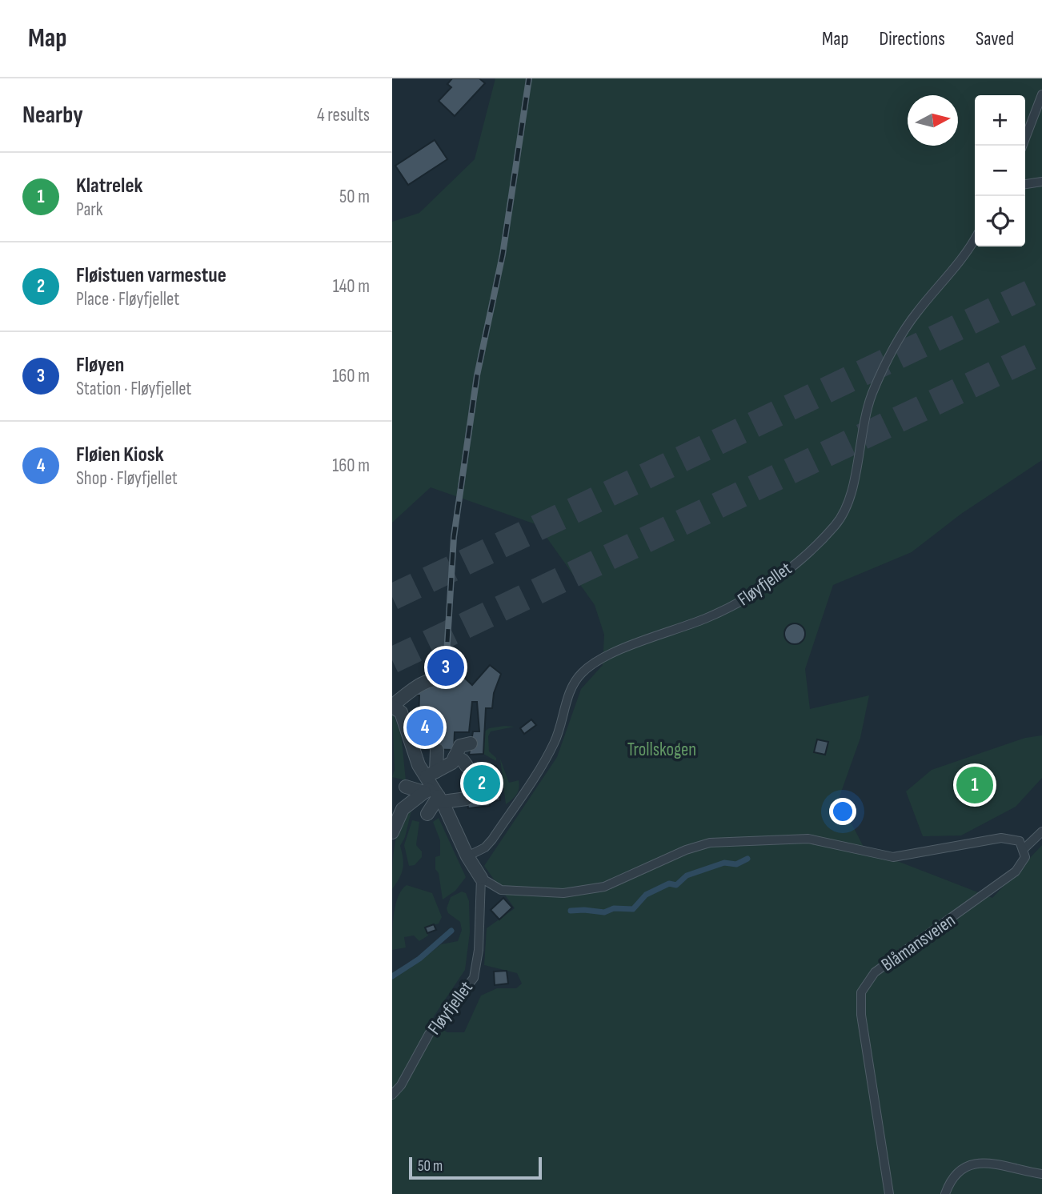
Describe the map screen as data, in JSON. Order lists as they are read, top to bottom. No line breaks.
{"streets":{"lane":["Fløyfjellet","Blåmansveien"]},"parks":["Trollskogen"],"scale_bar":"50 m","north":"right","page":{"header":"Map","nav":["Map","Directions","Saved"],"heading":["Nearby","4 results"],"map_buttons":["+","−"],"list":[{"mark":"1","name":"Klatrelek","note":"Park","value":"50 m"},{"mark":"2","name":"Fløistuen varmestue","note":"Place · Fløyfjellet","value":"140 m"},{"mark":"3","name":"Fløyen","note":"Station · Fløyfjellet","value":"160 m"},{"mark":"4","name":"Fløien Kiosk","note":"Shop · Fløyfjellet","value":"160 m"}],"pins":["3","4","2","1"],"scale":"50 m"}}
